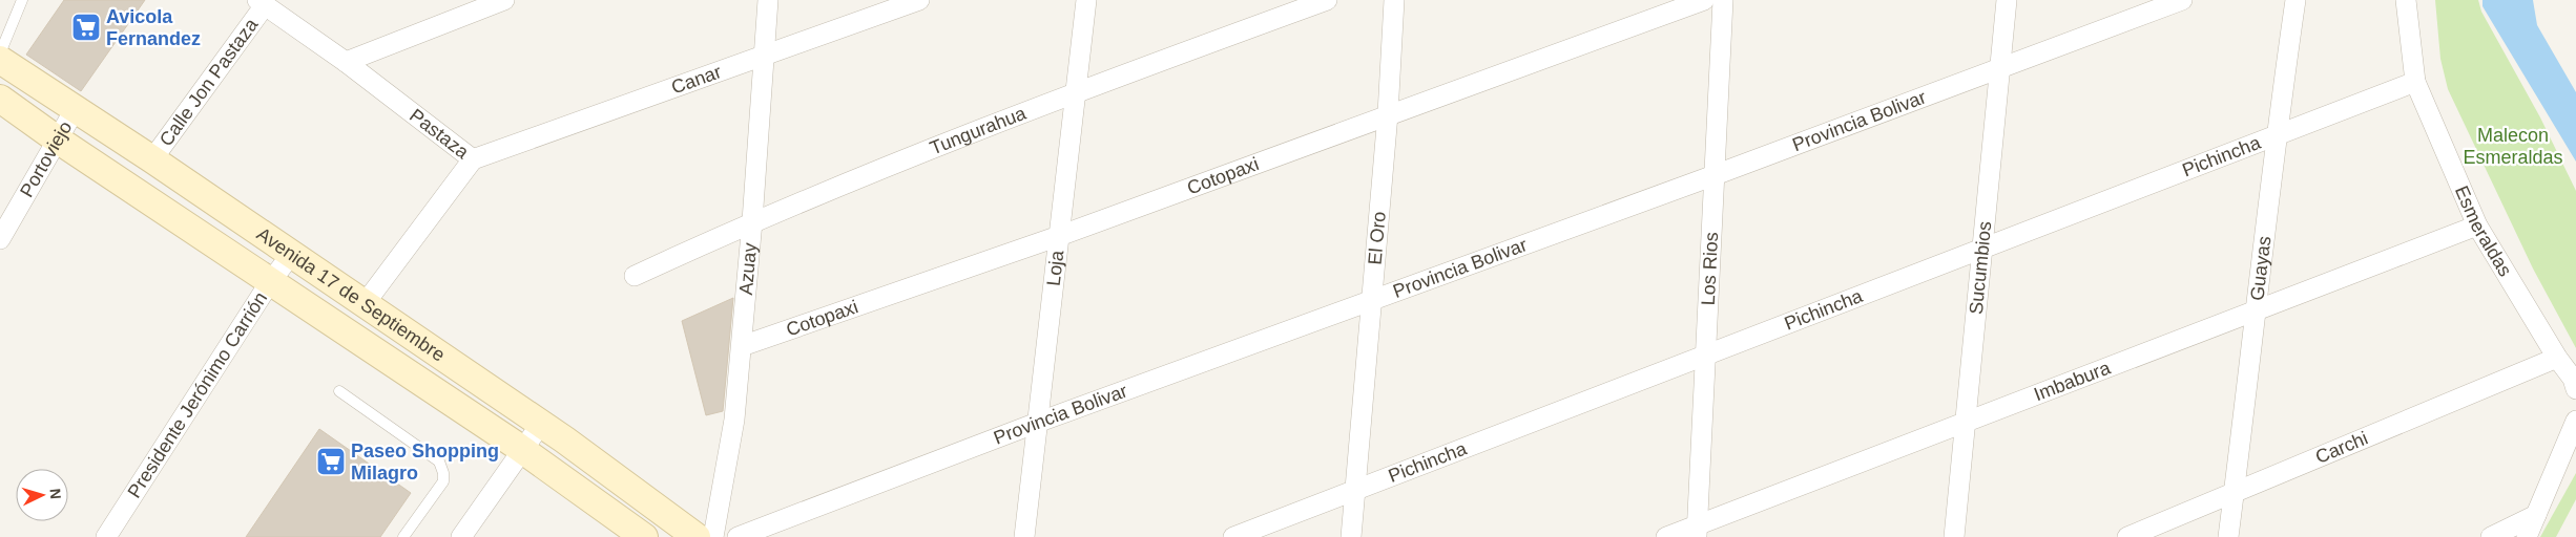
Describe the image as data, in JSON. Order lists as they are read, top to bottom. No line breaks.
{"streets":{"street":["Canar","Calle Jon Pastaza","Provincia Bolivar","Tungurahua","Pastaza","Pichincha","Portoviejo","Cotopaxi","Esmeraldas","El Oro","Loja","Los Rios","Sucumbios","Guayas","Azuay","Avenida 17 de Septiembre","Imbabura","Presidente Jerónimo Carrión","Carchi"]},"crossings":[["Canar","Pastaza"],["Canar","Azuay"],["Calle Jon Pastaza","Pastaza"],["Calle Jon Pastaza","Avenida 17 de Septiembre"],["Provincia Bolivar","El Oro"],["Provincia Bolivar","Loja"],["Provincia Bolivar","Los Rios"],["Provincia Bolivar","Sucumbios"],["Tungurahua","Loja"],["Tungurahua","Azuay"],["Pastaza","Avenida 17 de Septiembre"],["Pichincha","Esmeraldas"],["Pichincha","El Oro"],["Pichincha","Los Rios"],["Pichincha","Sucumbios"],["Pichincha","Guayas"],["Portoviejo","Avenida 17 de Septiembre"],["Cotopaxi","El Oro"],["Cotopaxi","Loja"],["Cotopaxi","Azuay"],["Esmeraldas","Imbabura"],["Esmeraldas","Carchi"],["Los Rios","Imbabura"],["Sucumbios","Imbabura"],["Guayas","Imbabura"],["Guayas","Carchi"],["Avenida 17 de Septiembre","Presidente Jerónimo Carrión"]],"parks":["Malecon Esmeraldas"],"places":{"supermarket":["Avicola Fernandez","Paseo Shopping Milagro"]},"north":"right"}
